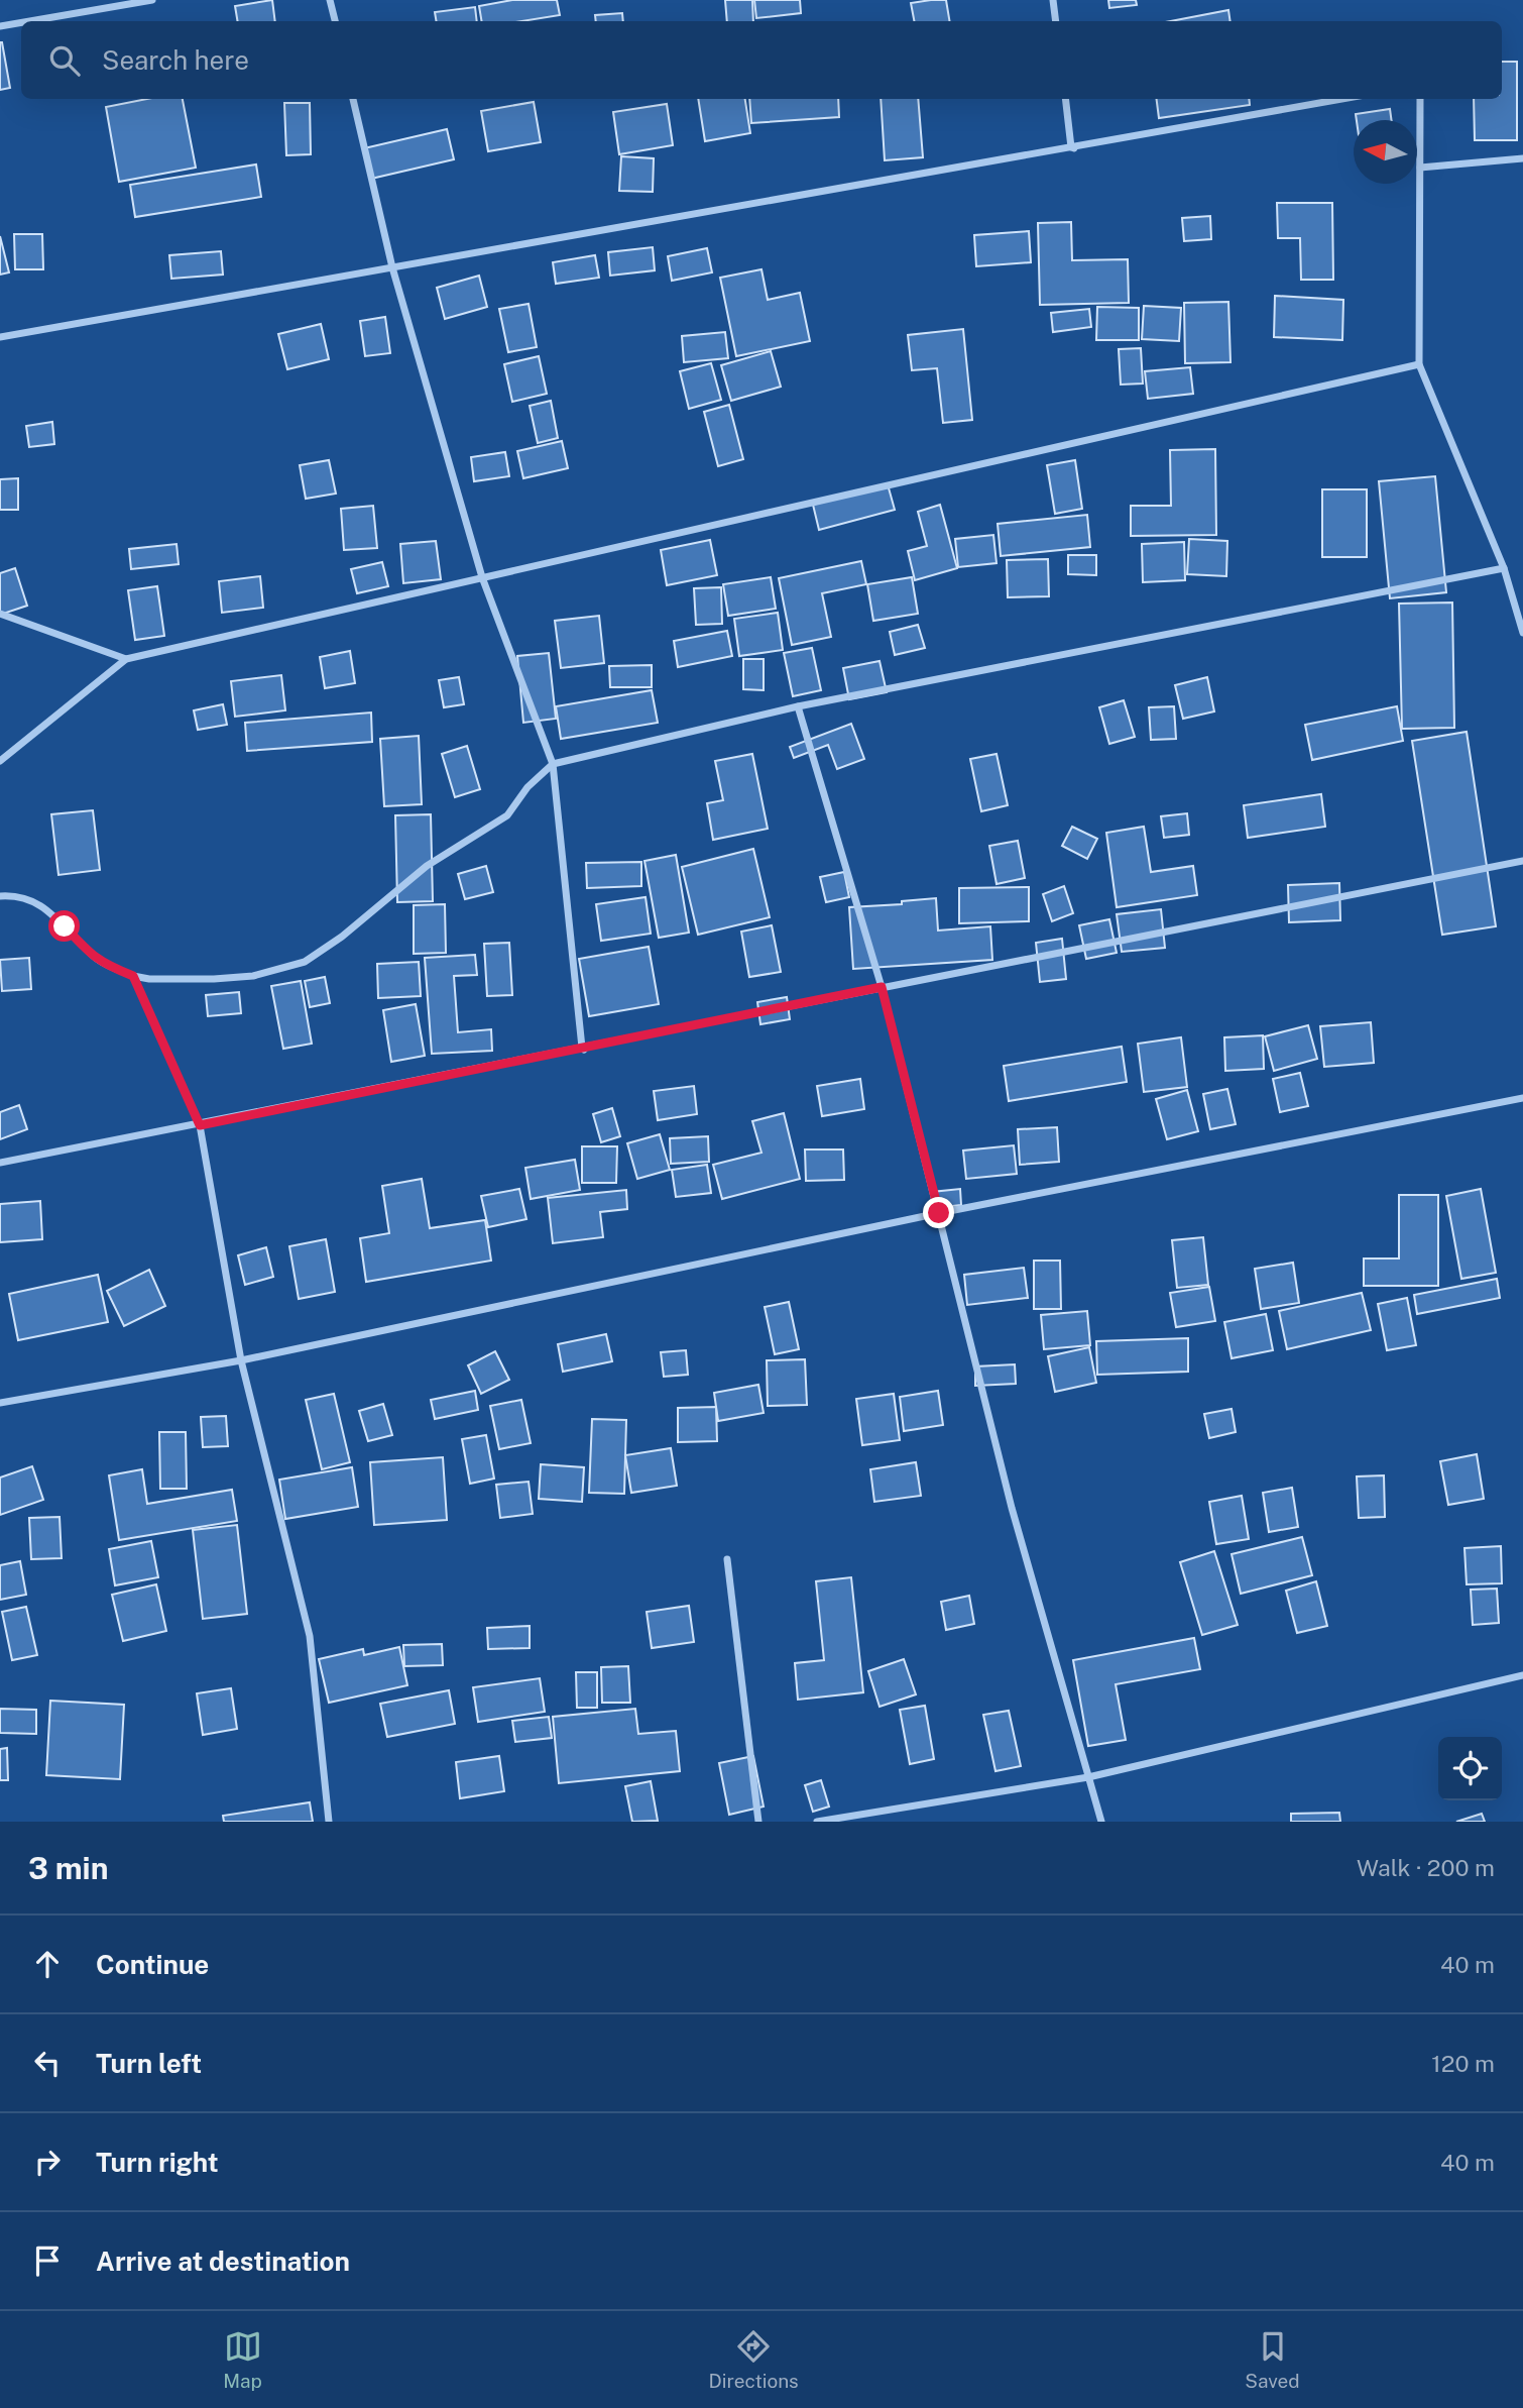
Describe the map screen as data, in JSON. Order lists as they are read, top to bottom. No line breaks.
{"north":"left","page":{"search":"Search here","heading":["3 min","Walk · 200 m"],"list":[["Continue","40 m"],["Turn left","120 m"],["Turn right","40 m"],"Arrive at destination"],"nav":["Map","Directions","Saved"]}}
